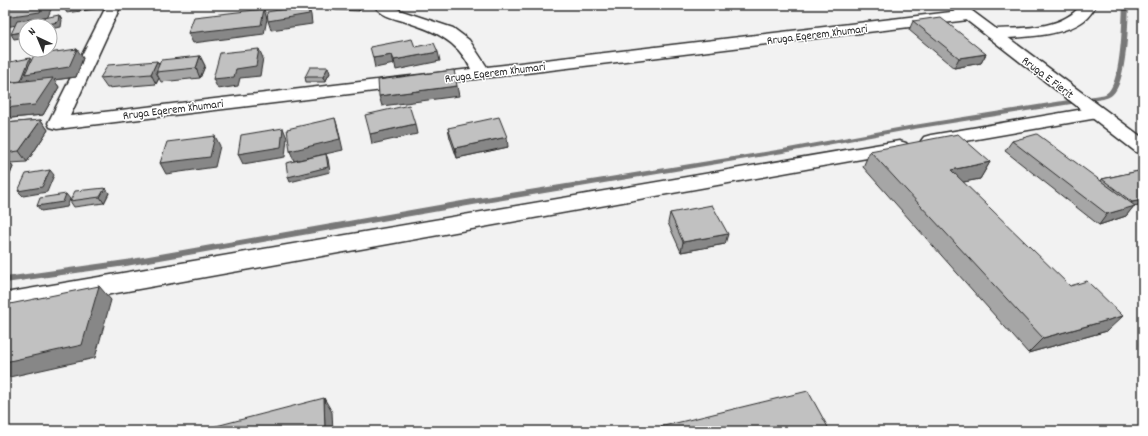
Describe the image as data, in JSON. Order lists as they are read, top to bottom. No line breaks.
{"streets":{"street":["Rruga Eqerem Xhumari","Rruga E Fierit"]},"crossings":[["Rruga Eqerem Xhumari","Rruga E Fierit"]],"north":"top left"}
